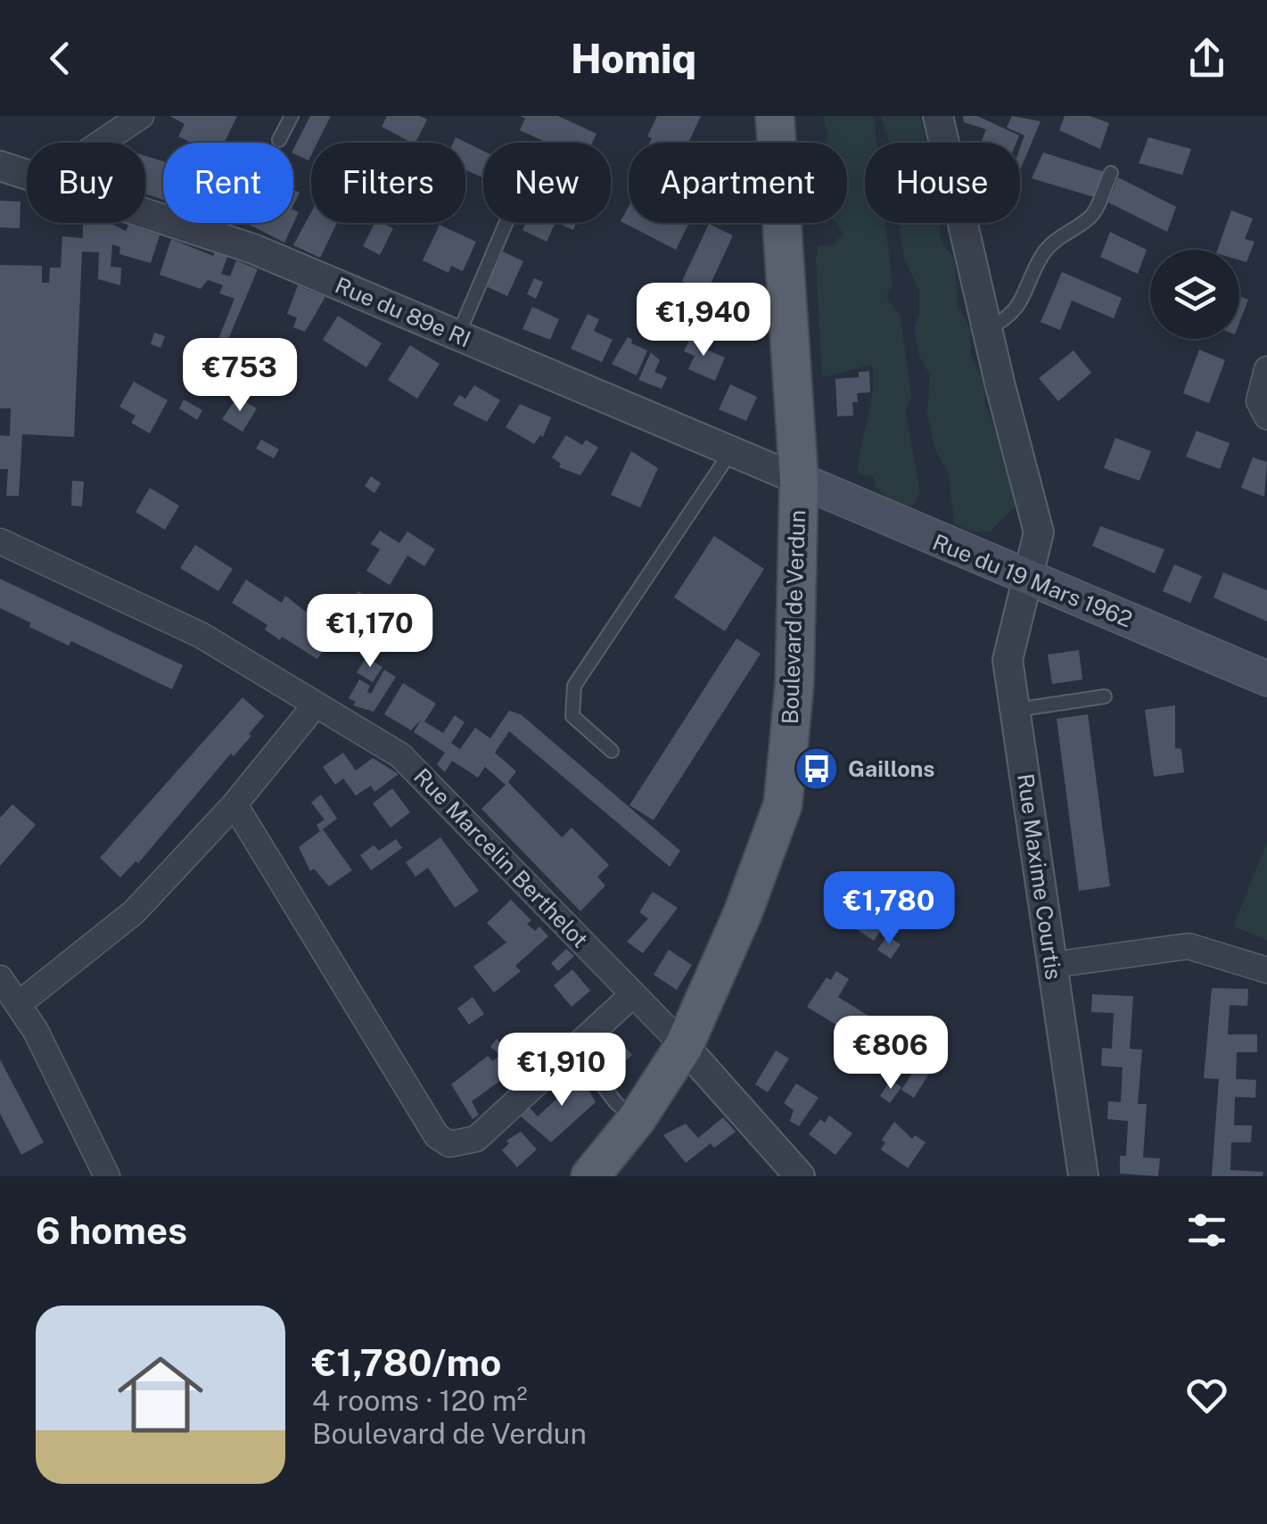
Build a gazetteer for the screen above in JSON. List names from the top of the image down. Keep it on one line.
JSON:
{"streets":{"main road":["Rue du 19 Mars 1962","Boulevard de Verdun"],"street":["Rue du 89e RI","Rue Marcelin Berthelot","Rue Maxime Courtis"]},"crossings":[["Rue du 89e RI","Rue du 19 Mars 1962"],["Rue du 89e RI","Boulevard de Verdun"],["Rue du 19 Mars 1962","Boulevard de Verdun"],["Rue du 19 Mars 1962","Rue Maxime Courtis"],["Boulevard de Verdun","Rue Marcelin Berthelot"]],"places":{"bus stop":["Gaillons"]},"page":{"header":"Homiq","chip":["Buy","Rent","Filters","New","Apartment","House"],"price":["€1,940","€753","€1,170","€1,780","€806","€1,910"],"heading":"6 homes","list":[{"name":"€1,780/mo","note":"4 rooms · 120 m² · Boulevard de Verdun"}]}}
